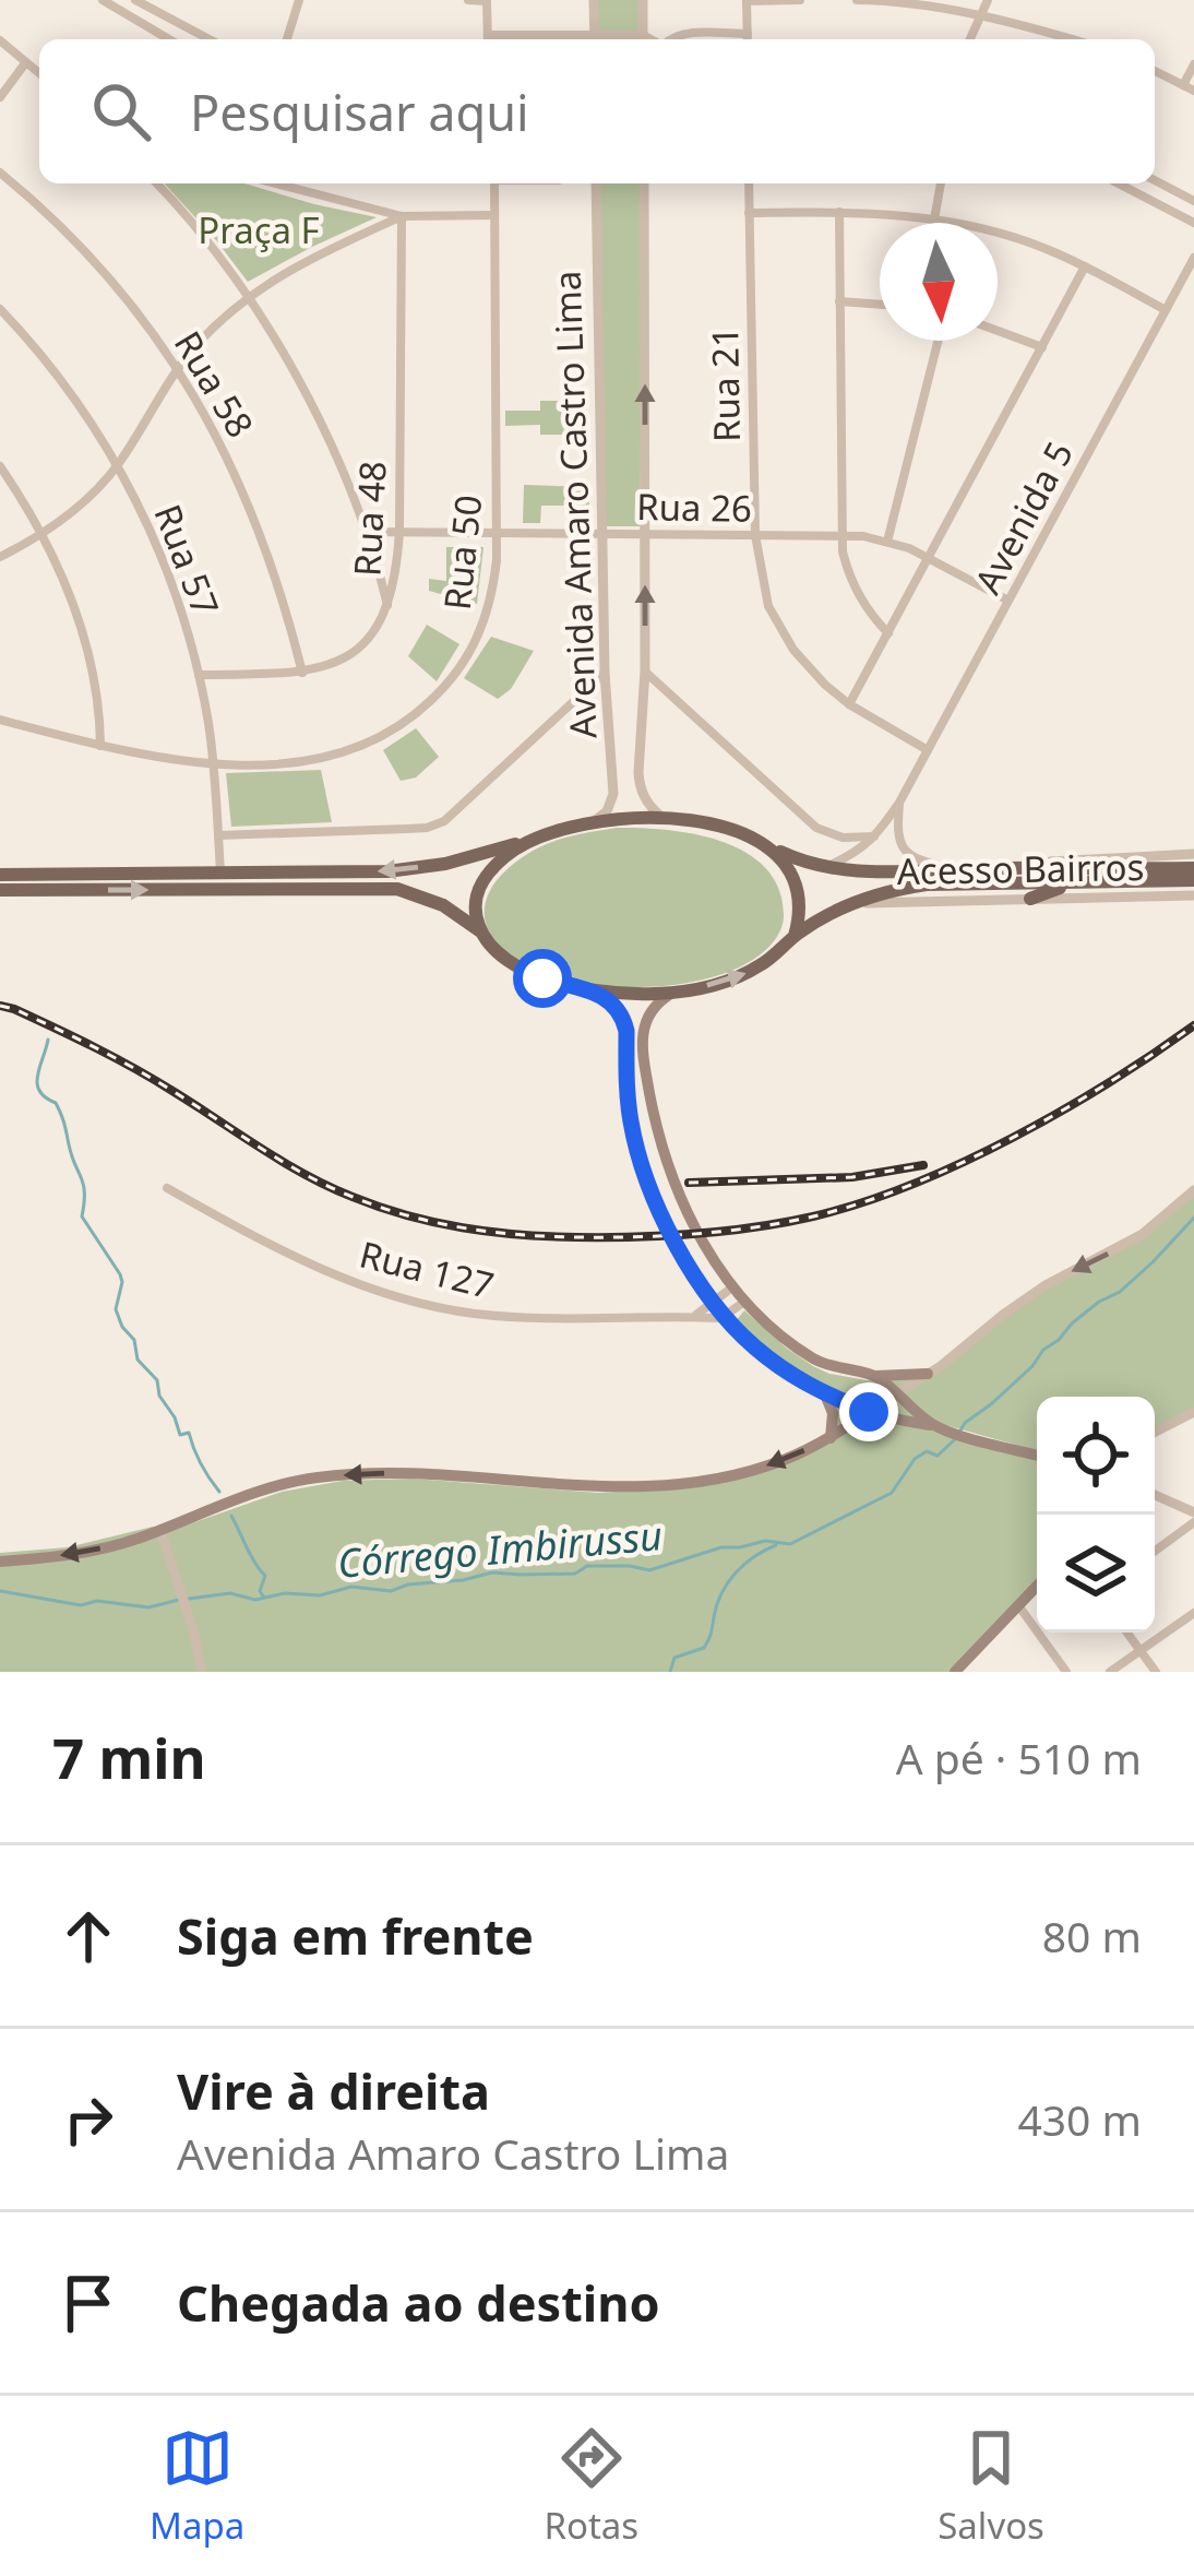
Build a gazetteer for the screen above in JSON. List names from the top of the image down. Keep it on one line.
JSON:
{"streets":{"street":["Rua 58","Rua 21","Avenida Amaro Castro Lima","Rua 26","Avenida 5","Rua 48","Rua 50","Rua 57","Acesso Bairros","Rua 127"]},"crossings":[["Rua 58","Rua 48"],["Rua 21","Rua 26"],["Rua 21","Avenida 5"],["Avenida Amaro Castro Lima","Rua 26"],["Rua 26","Avenida 5"],["Rua 26","Rua 48"],["Rua 26","Rua 50"],["Rua 48","Rua 57"],["Rua 50","Rua 57"]],"water":["Córrego Imbirussu"],"parks":["Praça F"],"north":"bottom","page":{"search":"Pesquisar aqui","heading":["7 min","A pé · 510 m"],"list":[["Siga em frente","80 m"],["Vire à direita","Avenida Amaro Castro Lima","430 m"],"Chegada ao destino"],"nav":["Mapa","Rotas","Salvos"]}}
